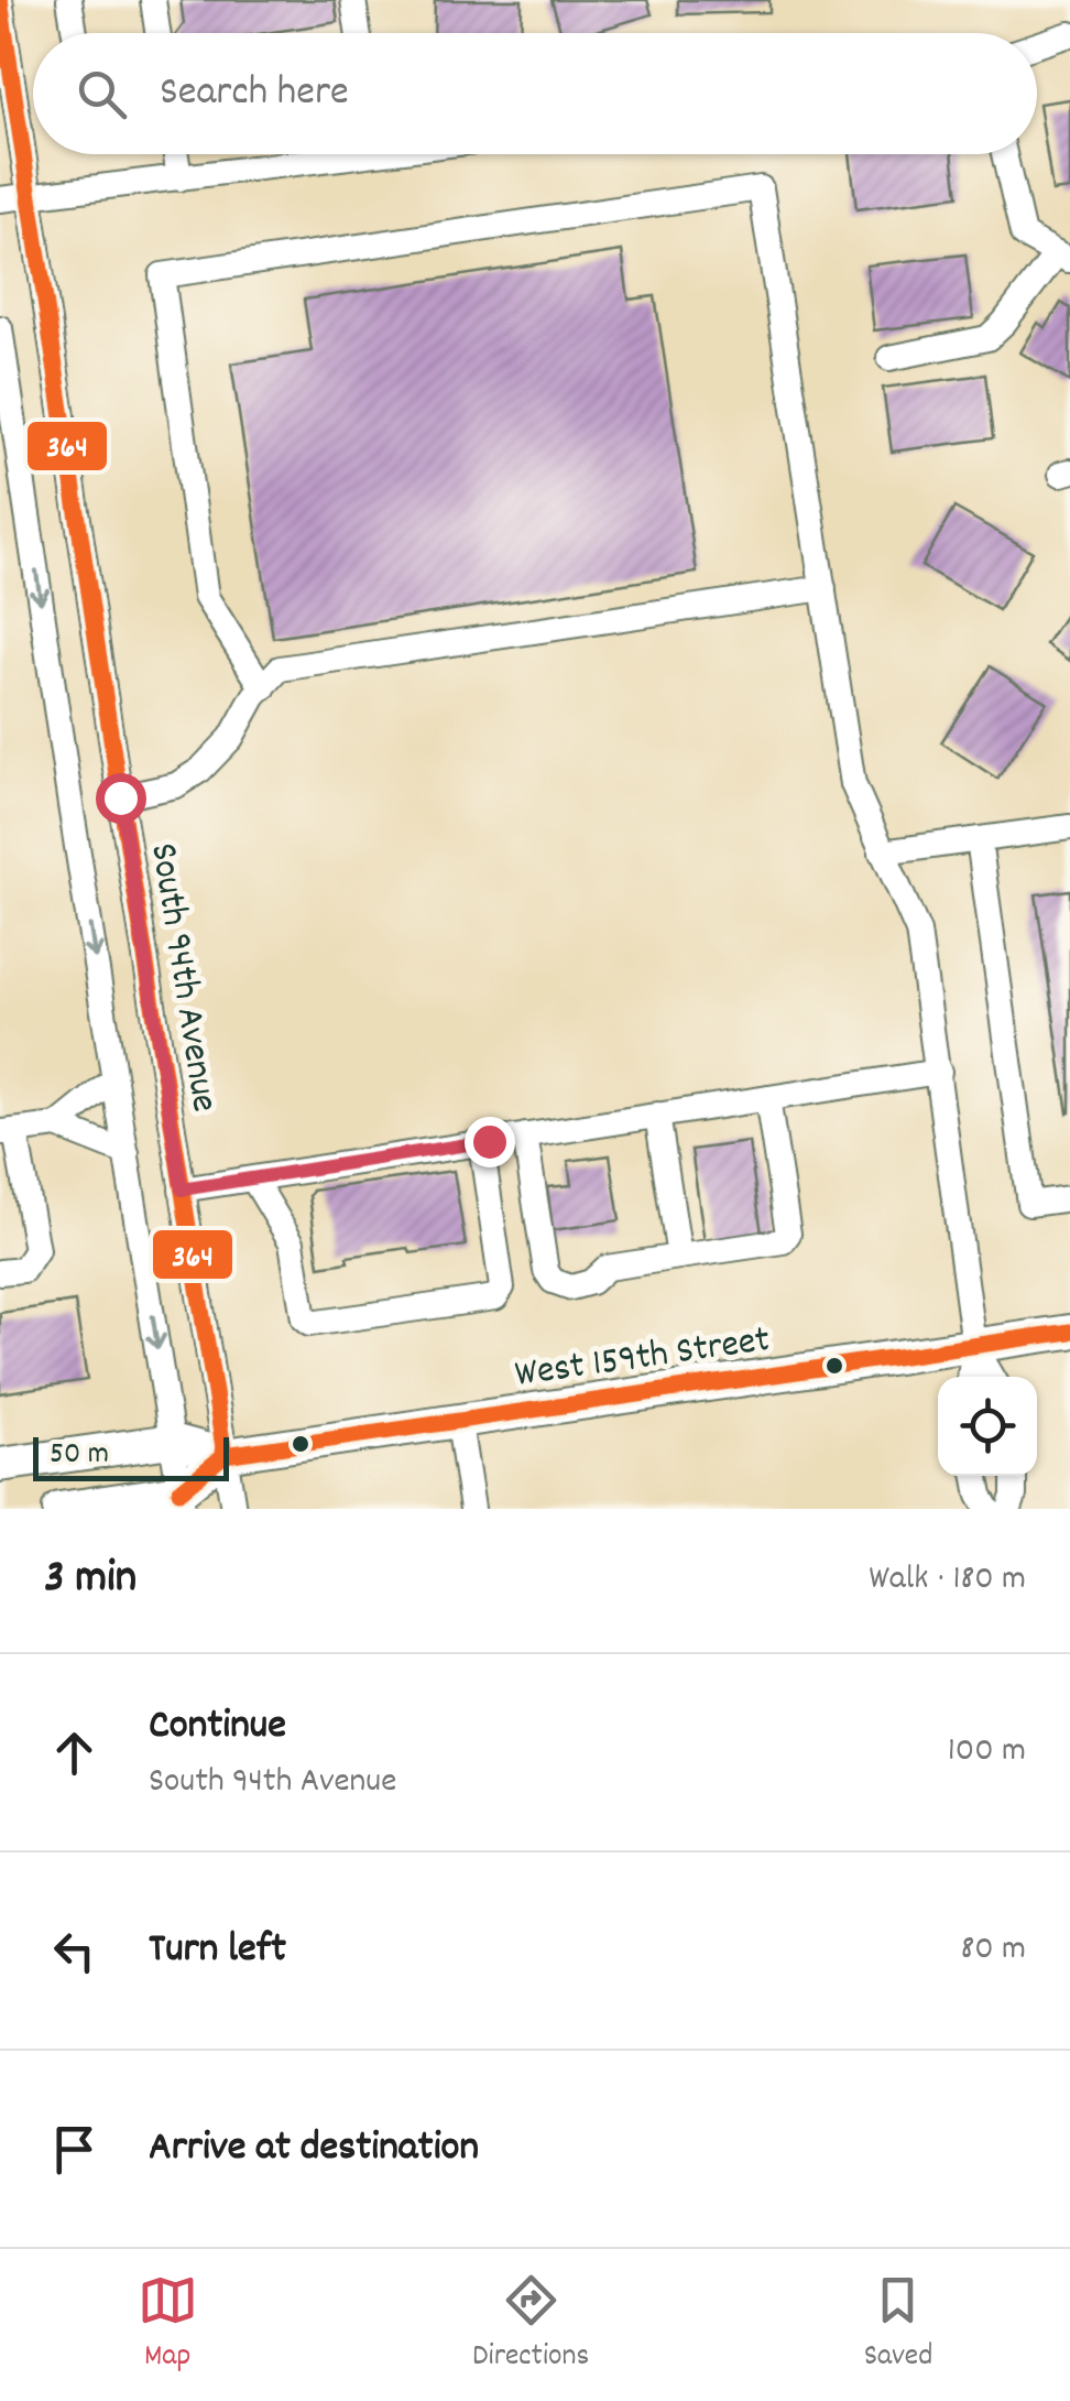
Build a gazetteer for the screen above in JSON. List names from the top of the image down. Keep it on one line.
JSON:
{"streets":{"main road":["West 159th Street"],"street":["South 94th Avenue"]},"crossings":[["South 94th Avenue","West 159th Street"]],"lines":["transit line 364"],"scale_bar":"50 m","page":{"search":"Search here","scale":"50 m","heading":["3 min","Walk · 180 m"],"list":[["Continue","South 94th Avenue","100 m"],["Turn left","80 m"],"Arrive at destination"],"nav":["Map","Directions","Saved"]}}
